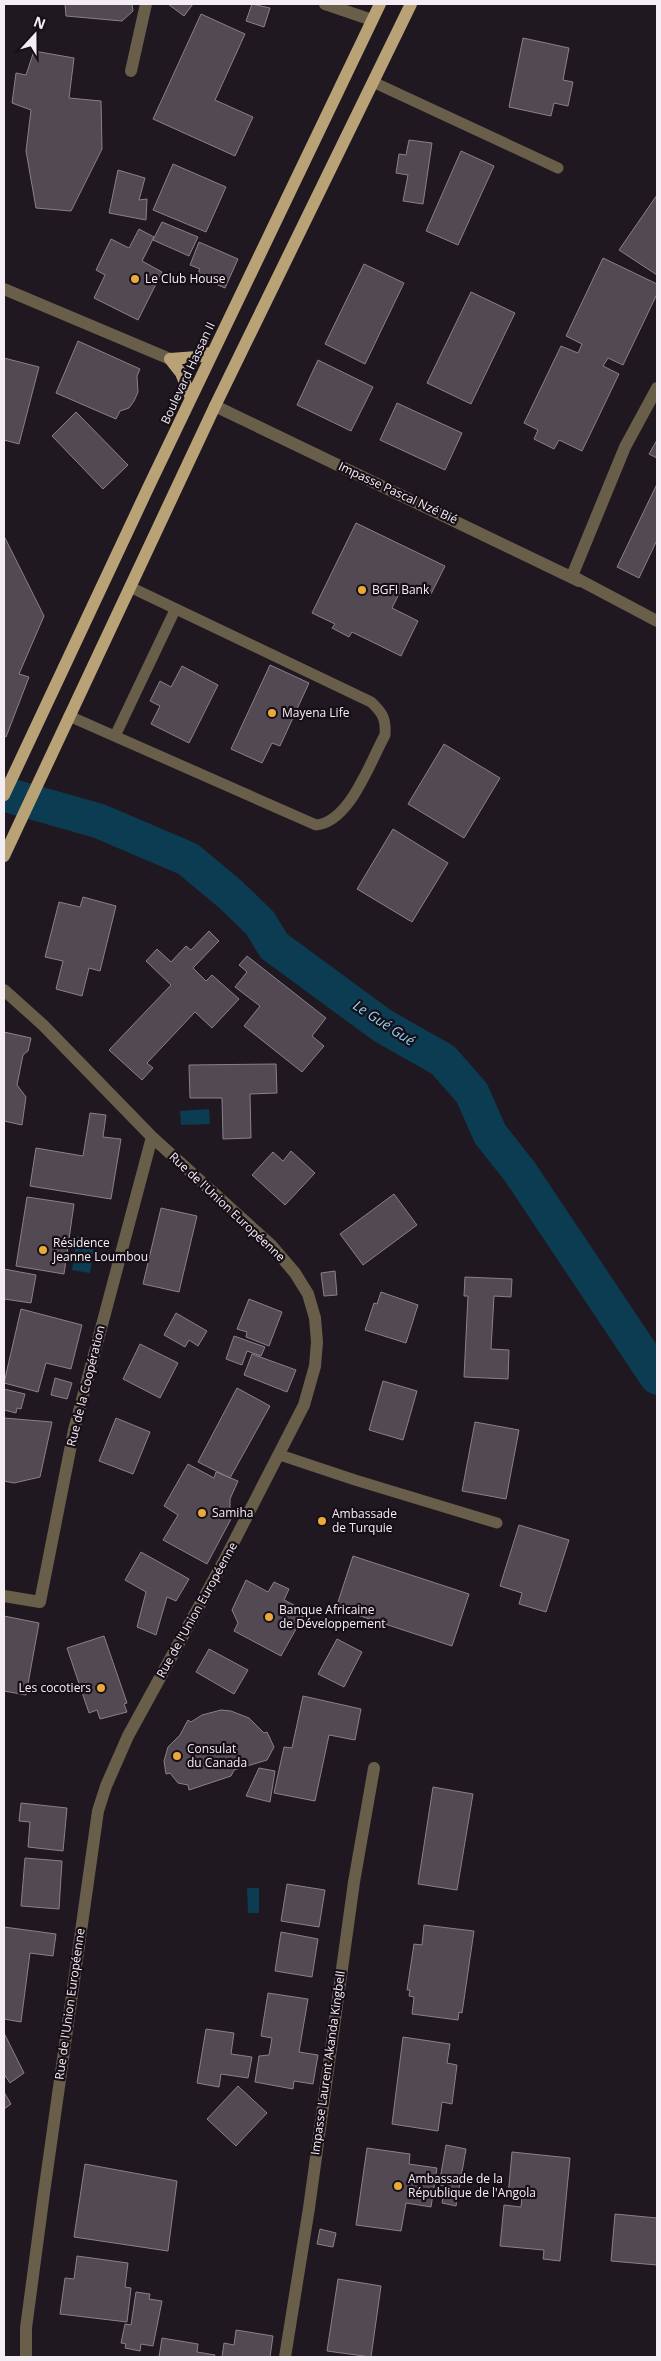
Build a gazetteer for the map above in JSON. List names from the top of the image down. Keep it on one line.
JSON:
{"streets":{"main road":["Boulevard Hassan II"],"street":["Impasse Pascal Nzé Bié","Rue de l'Union Européenne","Rue de la Coopération","Impasse Laurent Akanda Kingbell"]},"crossings":[["Rue de l'Union Européenne","Rue de la Coopération"]],"water":["Le Gué Gué"],"places":["Le Club House","BGFI Bank","Mayena Life","Résidence Jeanne Loumbou","Samiha","Ambassade de Turquie","Banque Africaine de Développement","Les cocotiers","Consulat du Canada","Ambassade de la République de l'Angola"],"north":"top"}
